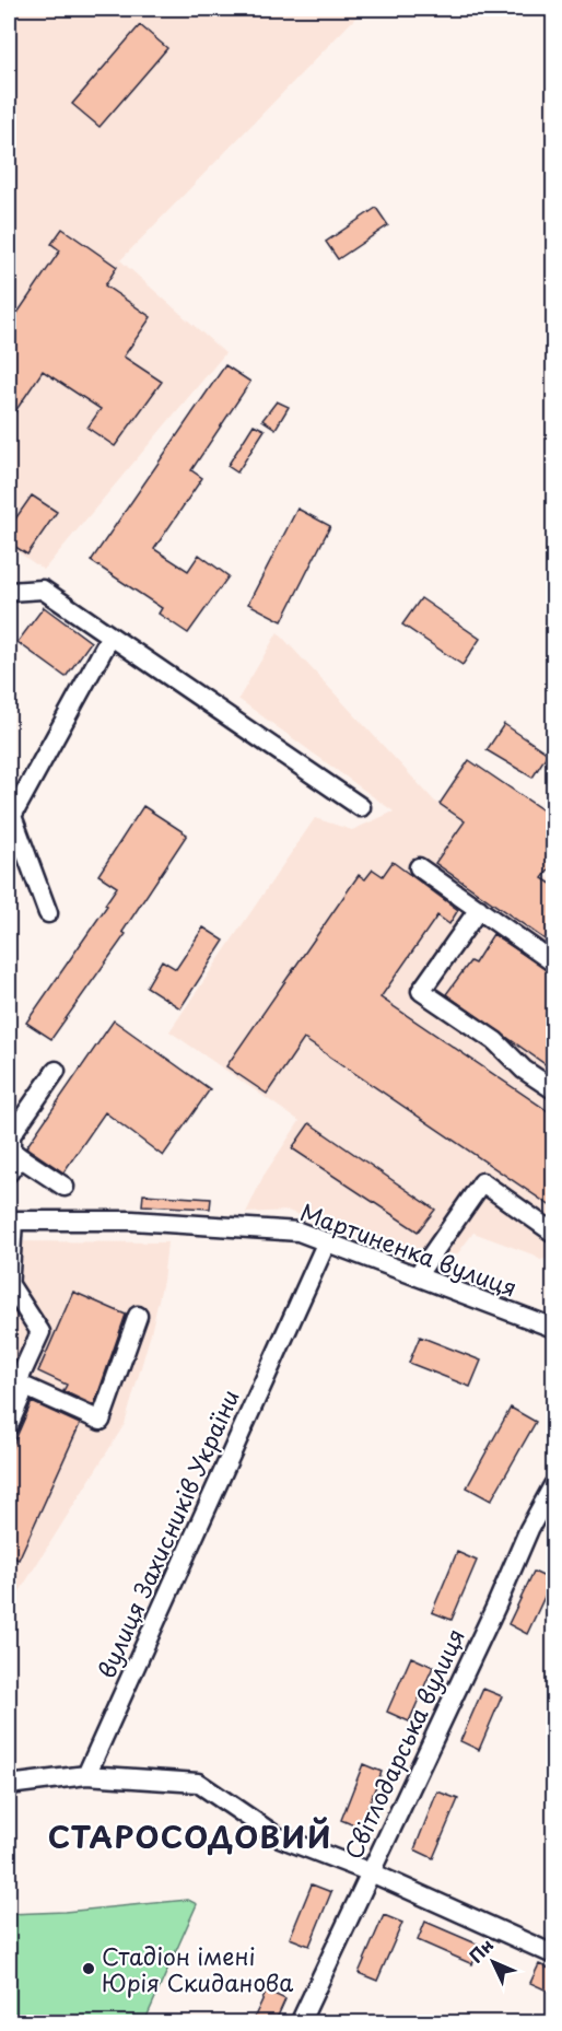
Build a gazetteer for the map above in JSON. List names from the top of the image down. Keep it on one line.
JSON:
{"streets":{"street":["Мартиненка вулиця","вулиця Захисників України","Світлодарська вулиця"]},"crossings":[["Мартиненка вулиця","вулиця Захисників України"]],"districts":["СТАРОСОДОВИЙ"],"places":["Стадiон імені Юрія Скиданова"],"north":"top left"}
